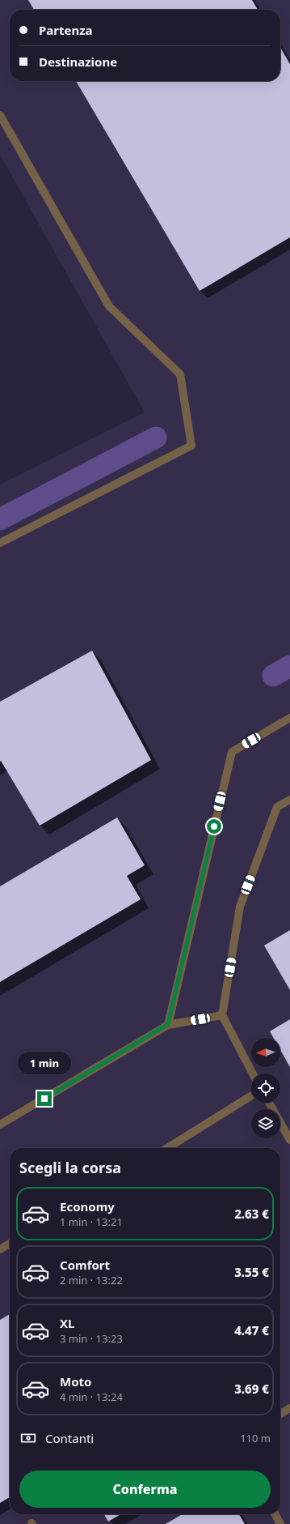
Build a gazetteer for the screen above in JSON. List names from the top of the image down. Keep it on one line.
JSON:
{"north":"left","page":{"banner":["Partenza","Destinazione"],"bubble":"1 min","heading":"Scegli la corsa","list":[{"name":"Economy","note":"1 min · 13:21","value":"2.63 €"},{"name":"Comfort","note":"2 min · 13:22","value":"3.55 €"},{"name":"XL","note":"3 min · 13:23","value":"4.47 €"},{"name":"Moto","note":"4 min · 13:24","value":"3.69 €"}],"pay":["Contanti","110 m"],"buttons":"Conferma"}}
